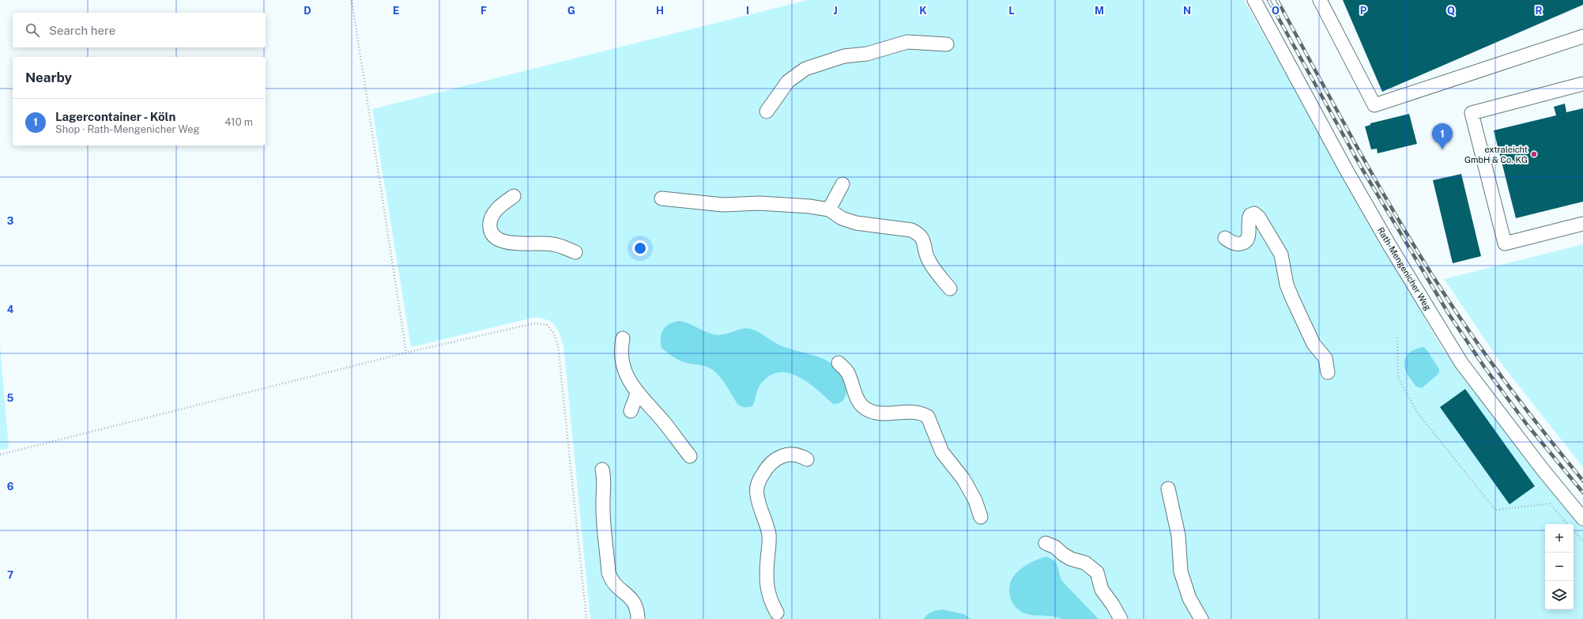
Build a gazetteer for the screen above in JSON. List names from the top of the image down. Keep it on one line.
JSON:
{"streets":{"street":["Rath-Mengenicher Weg"]},"places":["extraleicht GmbH & Co. KG"],"page":{"search":"Search here","heading":"Nearby","list":[{"mark":"1","name":"Lagercontainer - Köln","note":"Shop · Rath-Mengenicher Weg","value":"410 m"}],"pins":"1","map_buttons":["+","−"]},"grid":{"columns":["D","E","F","G","H","I","J","K","L","M","N","O","P","Q","R"],"rows":["3","4","5","6","7"]}}
